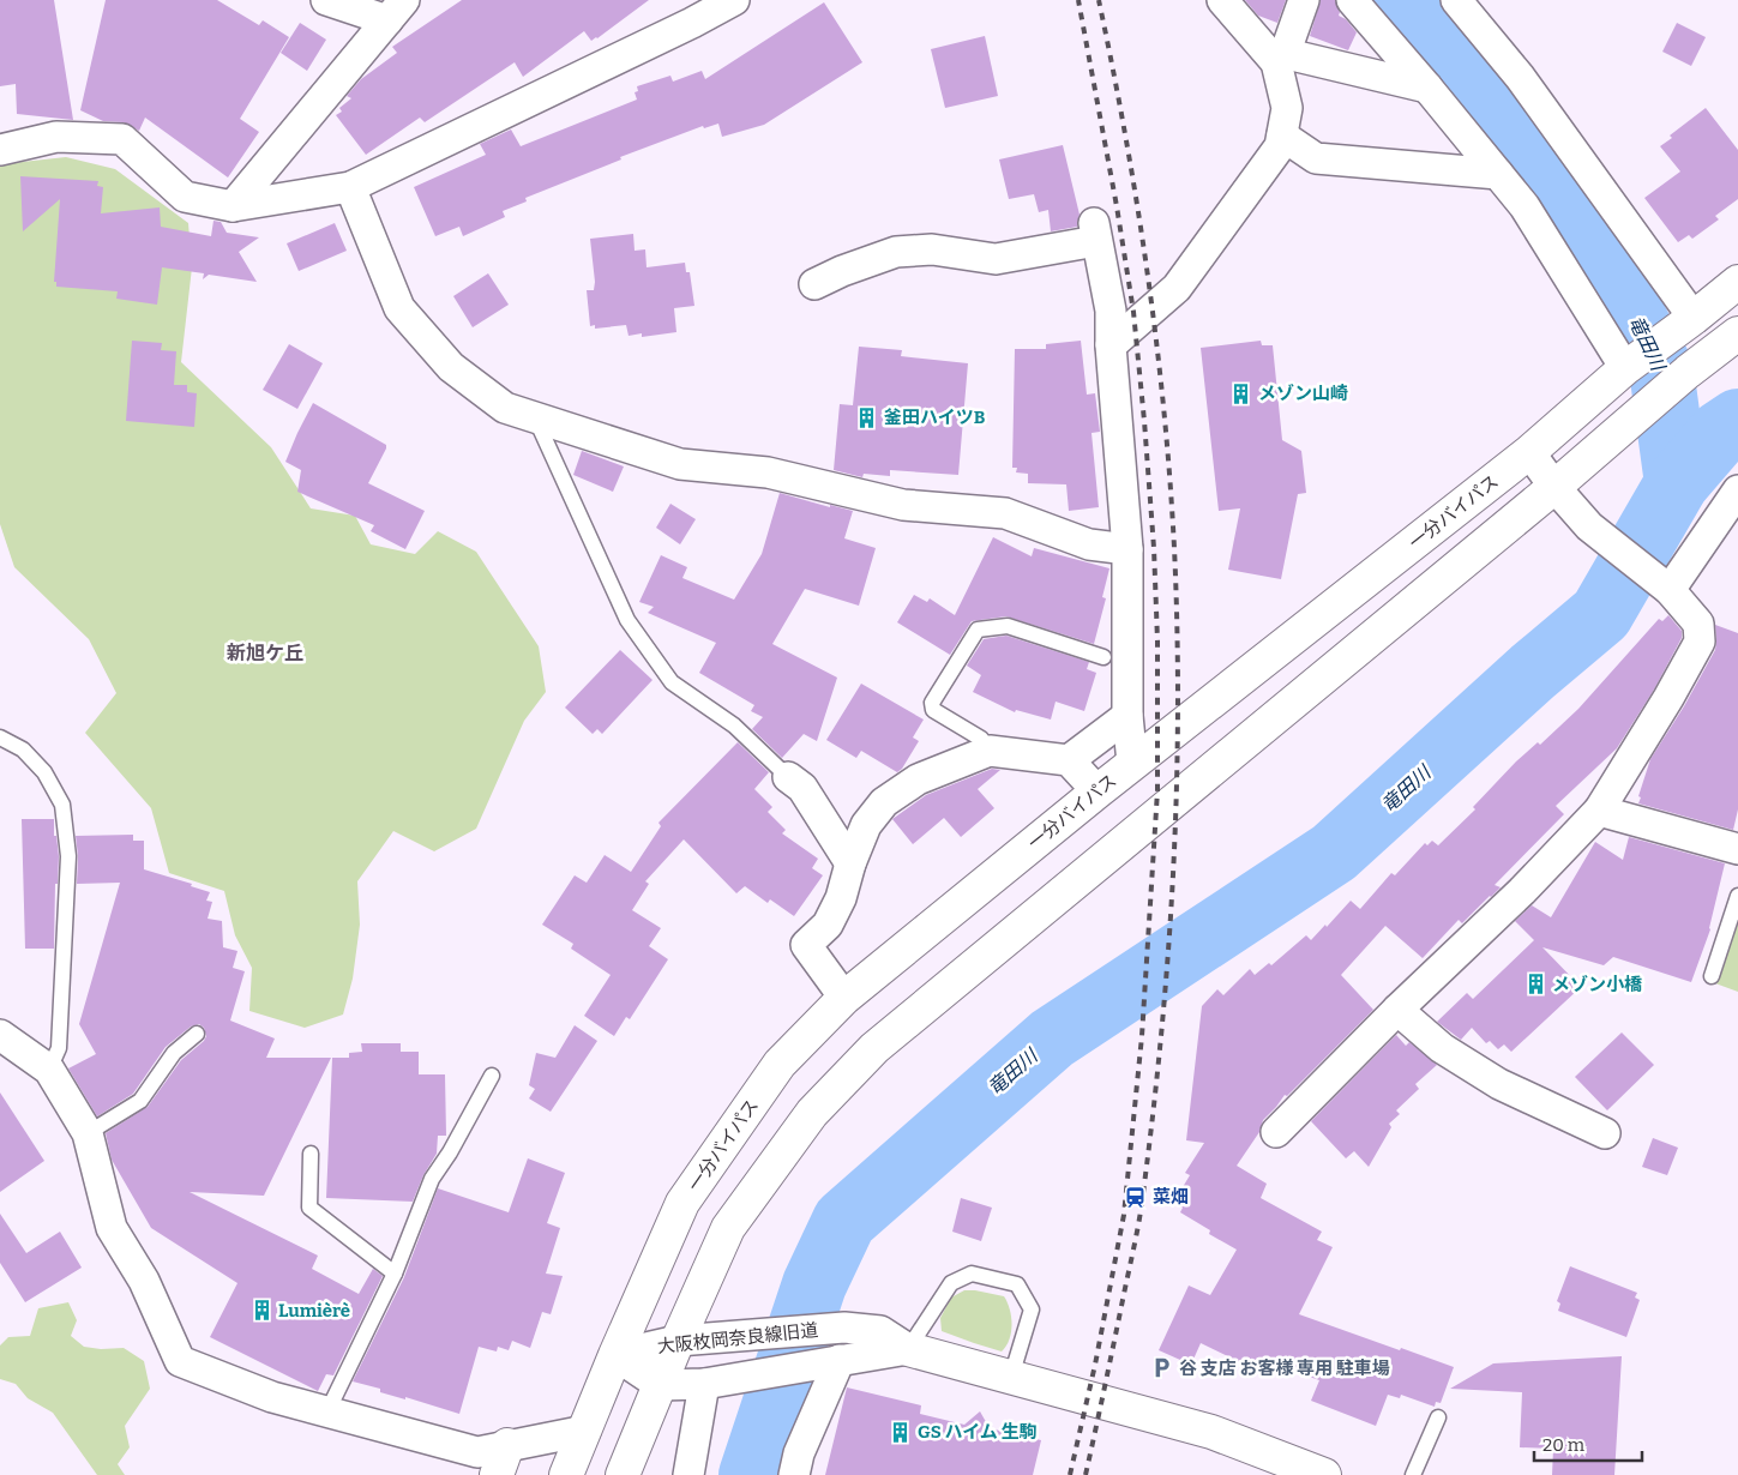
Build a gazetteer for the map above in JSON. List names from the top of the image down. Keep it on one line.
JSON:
{"streets":{"main road":["一分バイパス","大阪枚岡奈良線旧道"]},"crossings":[["一分バイパス","大阪枚岡奈良線旧道"]],"districts":["新旭ケ丘"],"water":["竜田川"],"places":{"building":["メゾン山崎","釜田ハイツB","メゾン小橋","Lumièrè","GS ハイム 生駒"],"station":["菜畑"],"parking":["谷 支店 お客様 専用 駐車場"]},"scale_bar":"20 m"}
